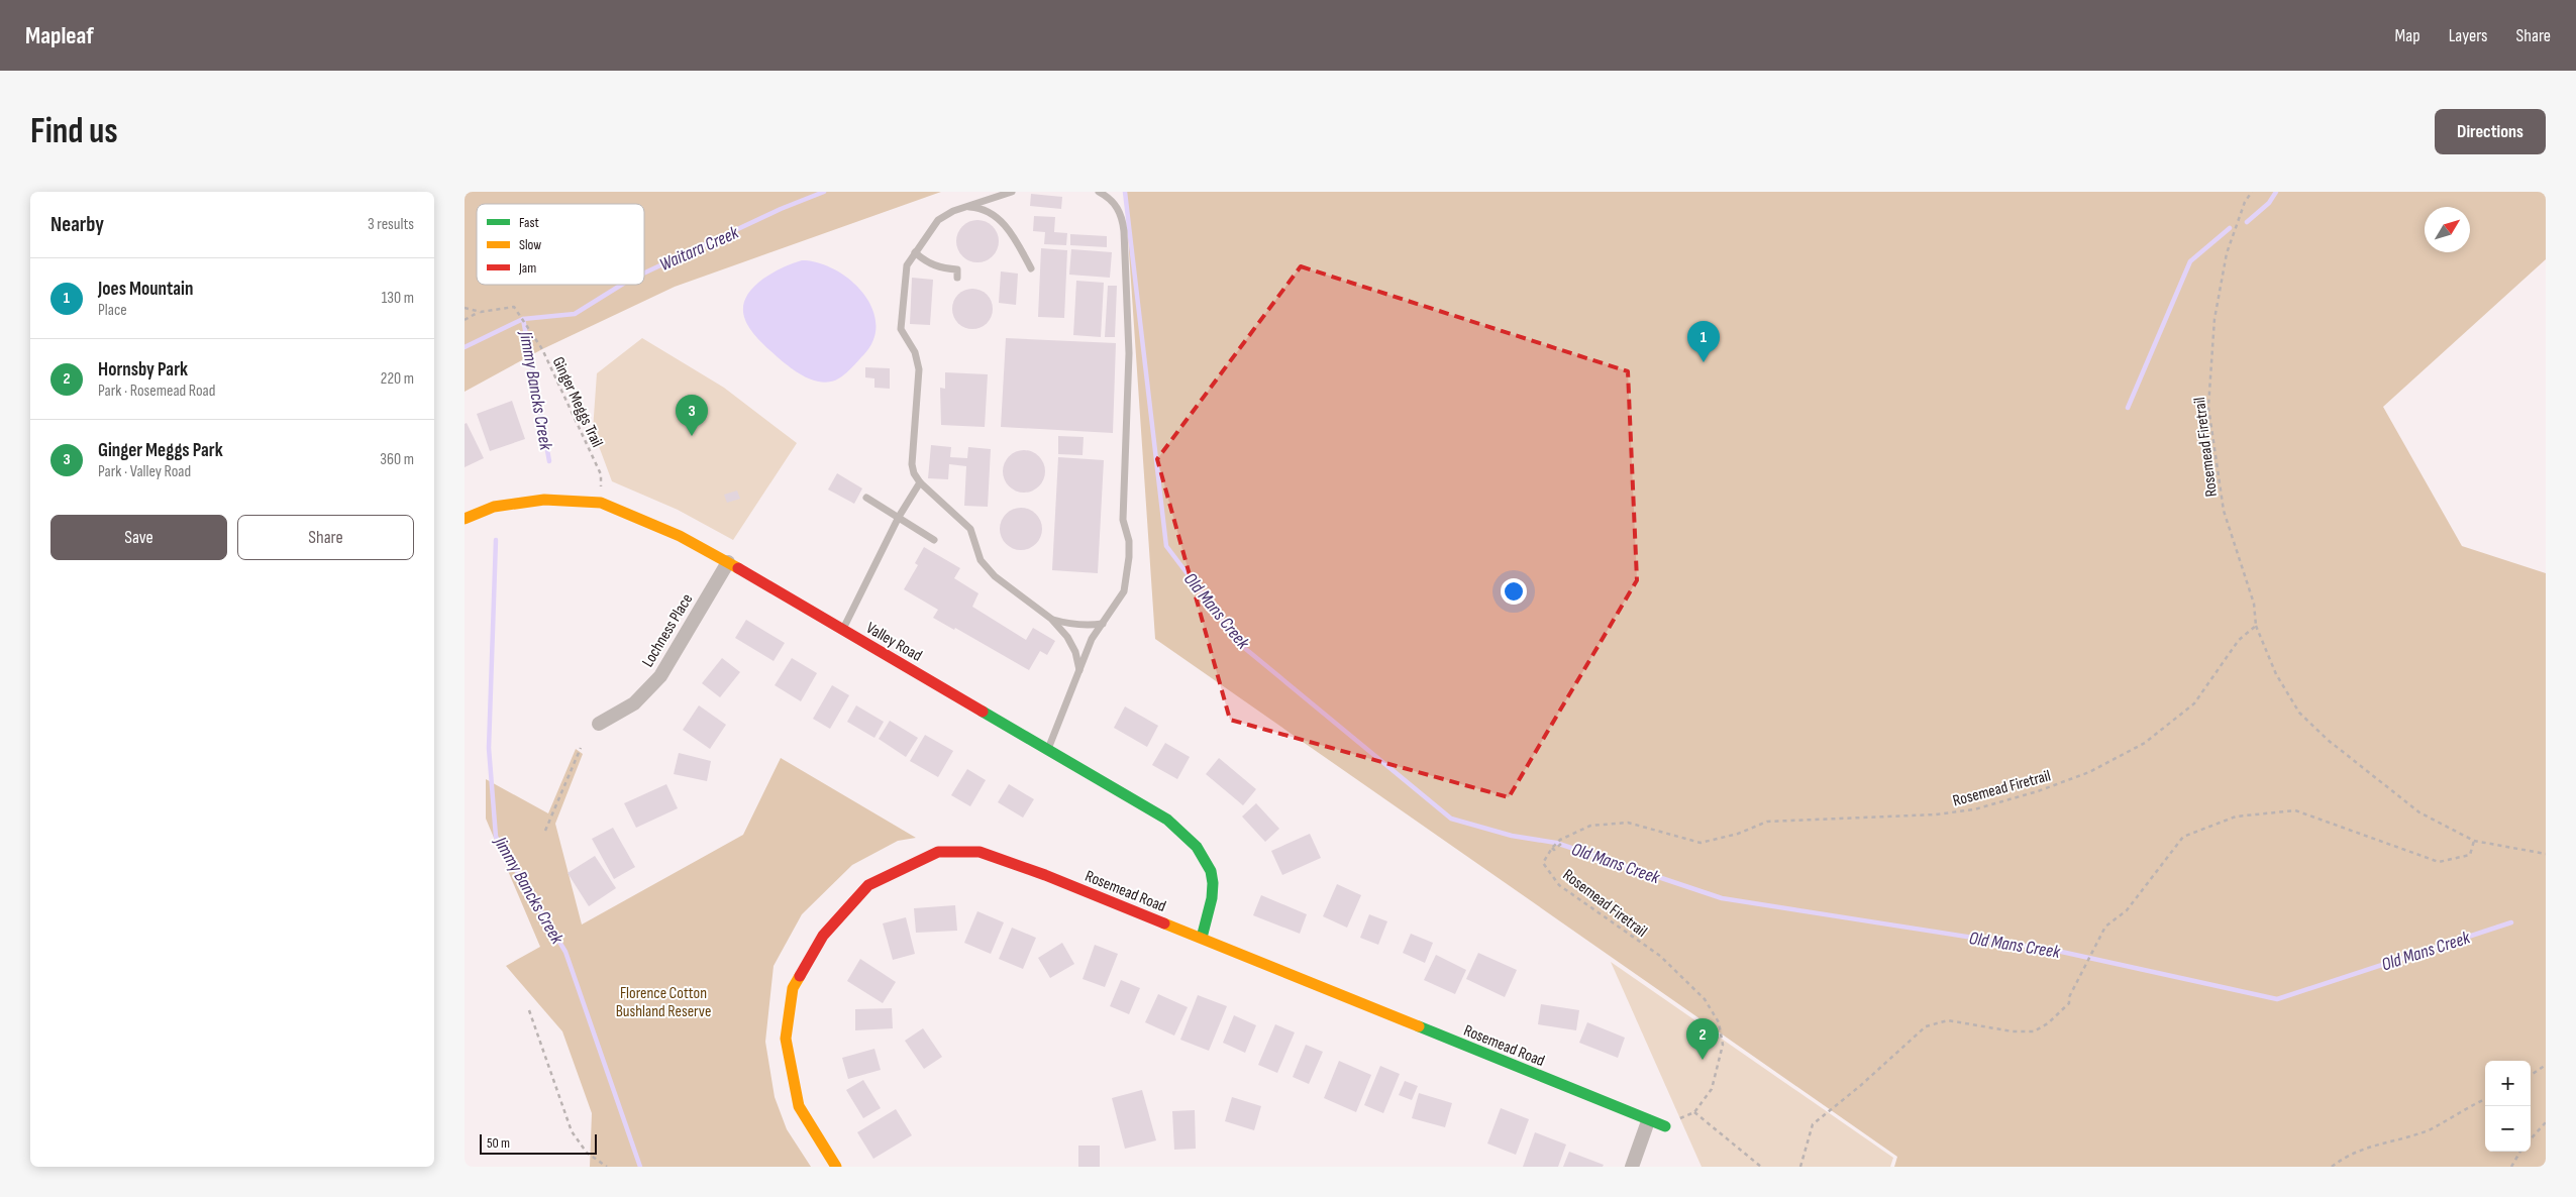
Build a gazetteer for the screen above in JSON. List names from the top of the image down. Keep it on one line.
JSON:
{"streets":{"street":["Lochness Place","Valley Road","Rosemead Road"],"path":["Ginger Meggs Trail","Rosemead Firetrail"]},"crossings":[["Ginger Meggs Trail","Valley Road"],["Lochness Place","Valley Road"],["Valley Road","Rosemead Road"]],"water":["Waitara Creek","Jimmy Bancks Creek","Old Mans Creek"],"parks":["Florence Cotton Bushland Reserve"],"legend":["Fast","Slow","Jam"],"scale_bar":"50 m","north":"top right","page":{"header":"Mapleaf","nav":["Map","Layers","Share"],"buttons":["Directions",["Save","Share"]],"title":"Find us","heading":["Nearby","3 results"],"list":[{"mark":"1","name":"Joes Mountain","note":"Place","value":"130 m"},{"mark":"2","name":"Hornsby Park","note":"Park · Rosemead Road","value":"220 m"},{"mark":"3","name":"Ginger Meggs Park","note":"Park · Valley Road","value":"360 m"}],"pins":["1","3","2"],"map_buttons":["+","−"],"scale":"50 m"}}
